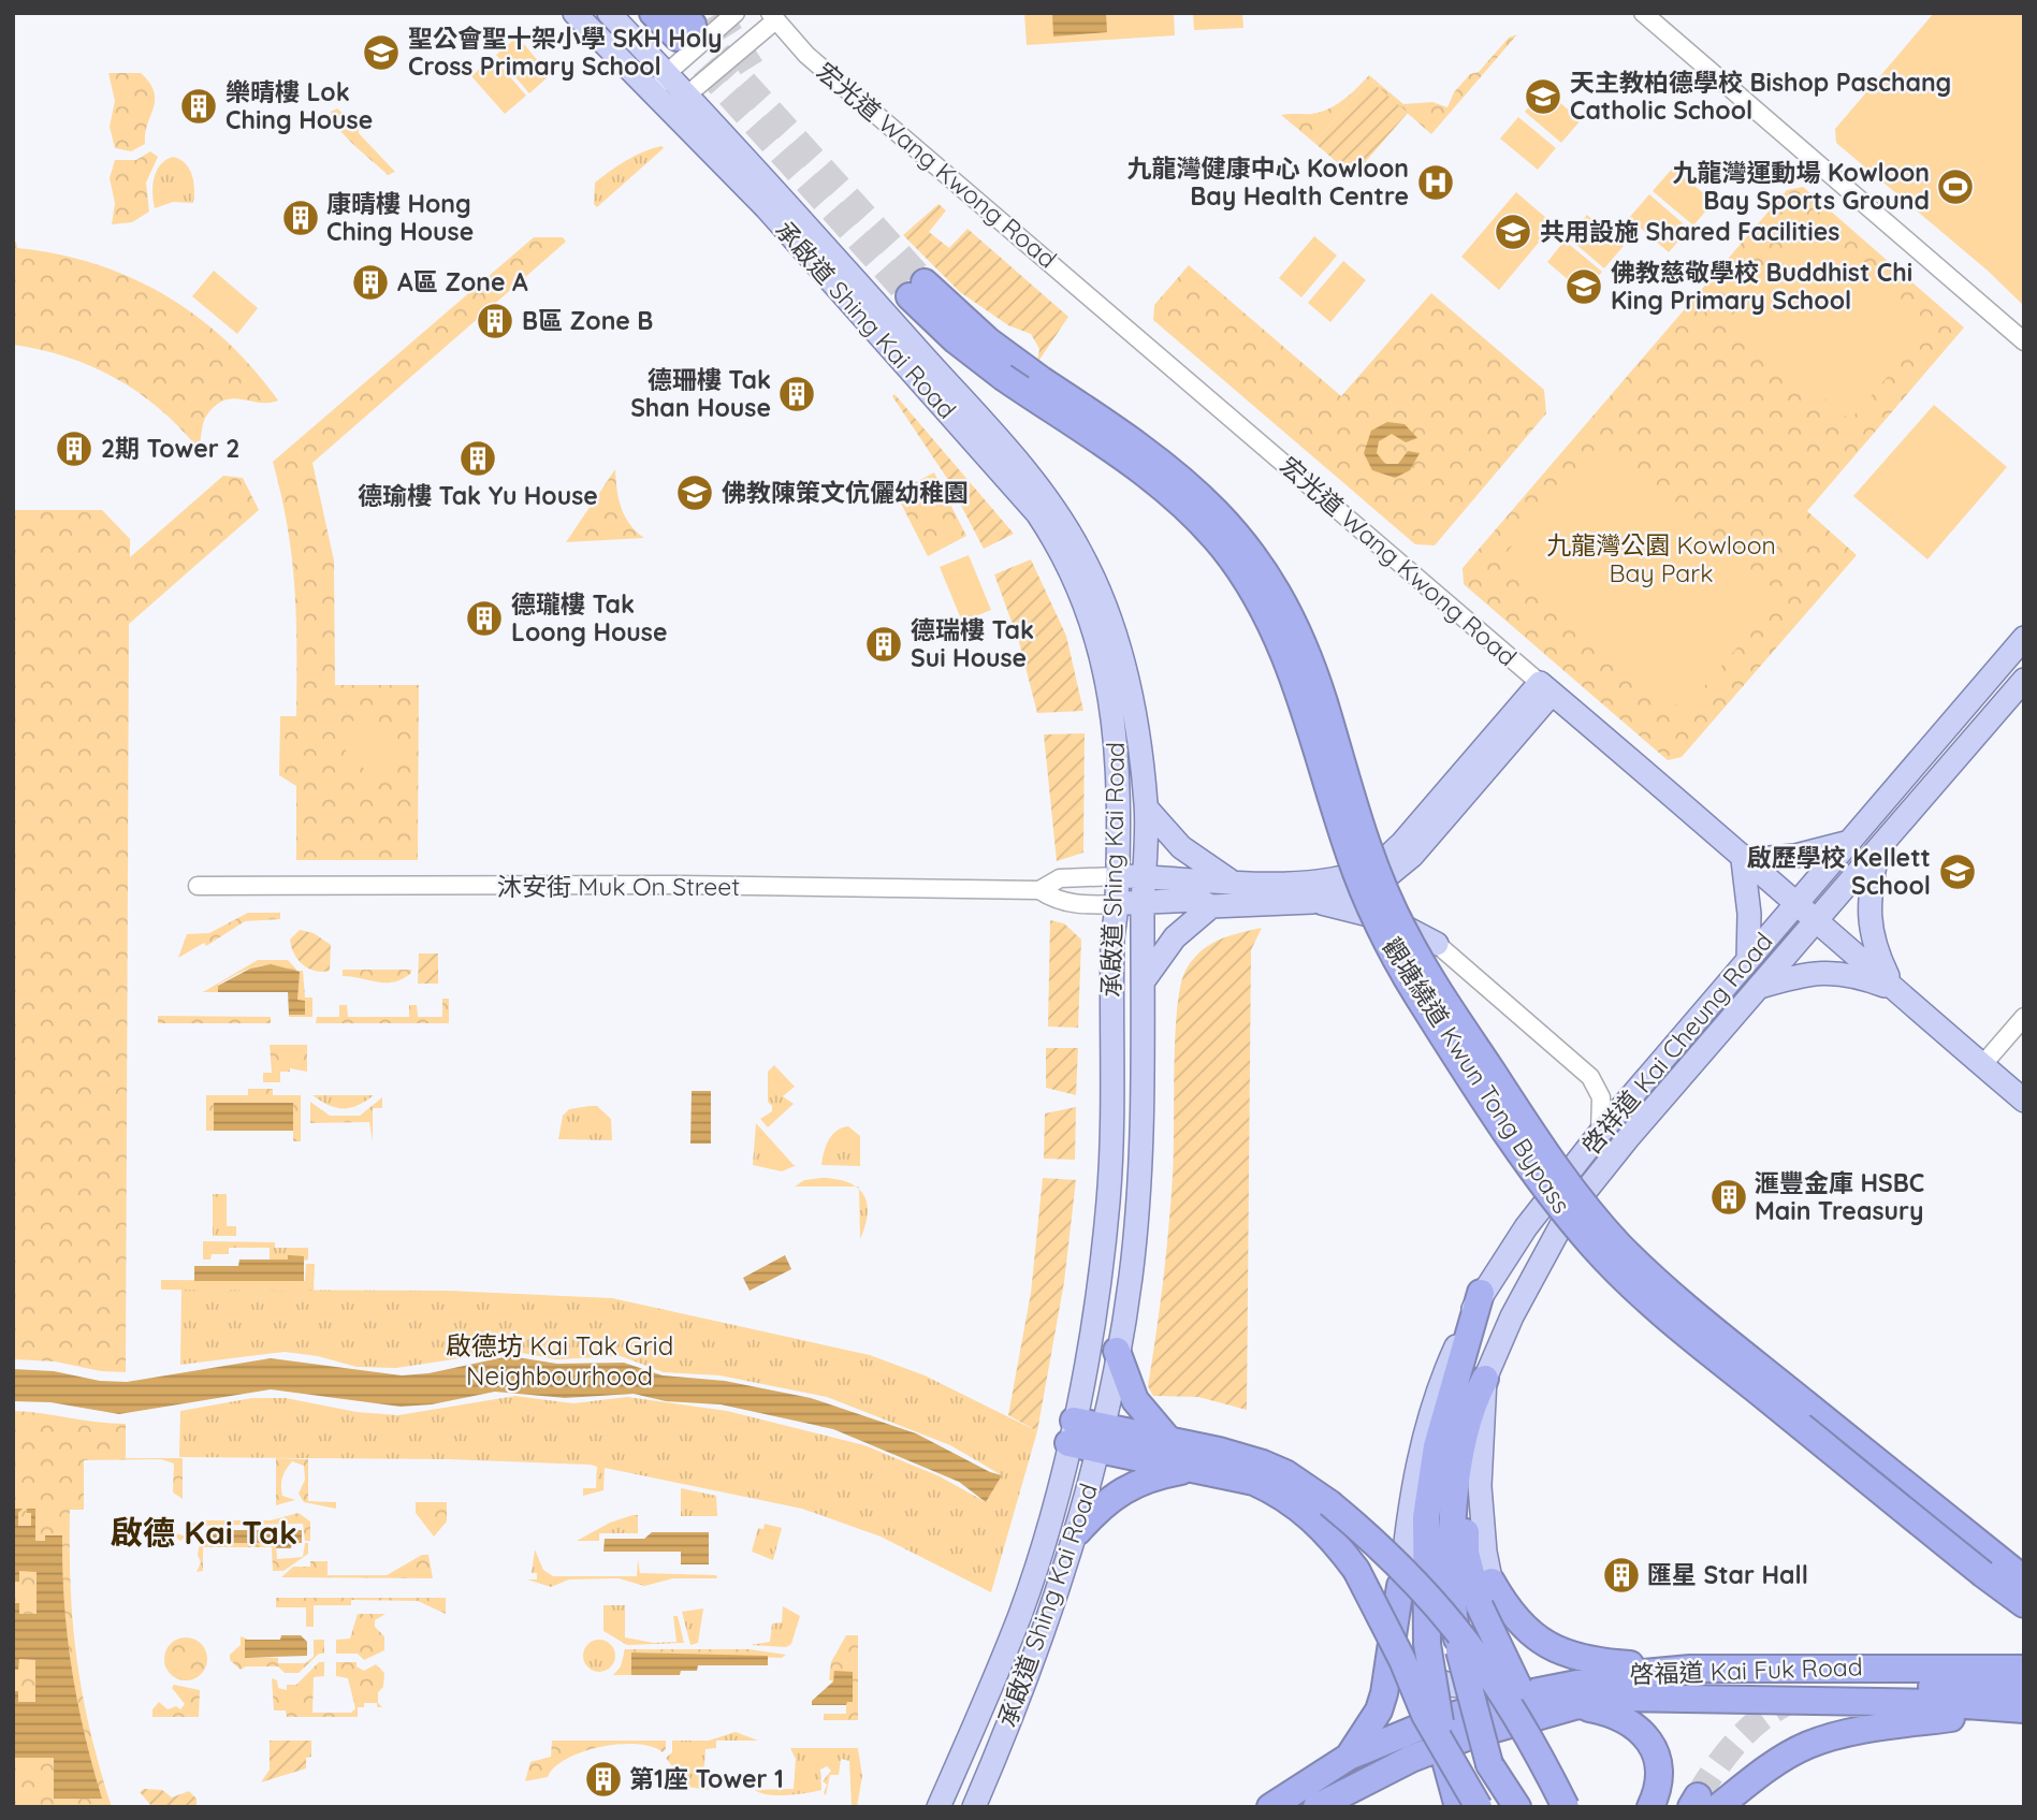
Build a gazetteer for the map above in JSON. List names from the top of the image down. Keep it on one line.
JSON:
{"streets":{"highway":["觀塘繞道 Kwun Tong Bypass","啓福道 Kai Fuk Road"],"main road":["宏光道 Wang Kwong Road","承啟道 Shing Kai Road","啓祥道 Kai Cheung Road"],"street":["沐安街 Muk On Street"]},"crossings":[["宏光道 Wang Kwong Road","啓祥道 Kai Cheung Road"],["承啟道 Shing Kai Road","沐安街 Muk On Street"]],"districts":["啟德坊 Kai Tak Grid Neighbourhood","啟德 Kai Tak"],"parks":["九龍灣公園 Kowloon Bay Park"],"places":{"school or university":["聖公會聖十架小學 SKH Holy Cross Primary School","天主教柏德學校 Bishop Paschang Catholic School","共用設施 Shared Facilities","佛教慈敬學校 Buddhist Chi King Primary School","佛教陳策文伉儷幼稚園","啟歷學校 Kellett School"],"building":["樂晴樓 Lok Ching House","康晴樓 Hong Ching House","A區 Zone A","B區 Zone B","德珊樓 Tak Shan House","2期 Tower 2","德瑜樓 Tak Yu House","德瓏樓 Tak Loong House","德瑞樓 Tak Sui House","滙豐金庫 HSBC Main Treasury","匯星 Star Hall","第1座 Tower 1"],"hospital":["九龍灣健康中心 Kowloon Bay Health Centre"],"sports":["九龍灣運動場 Kowloon Bay Sports Ground"]}}
